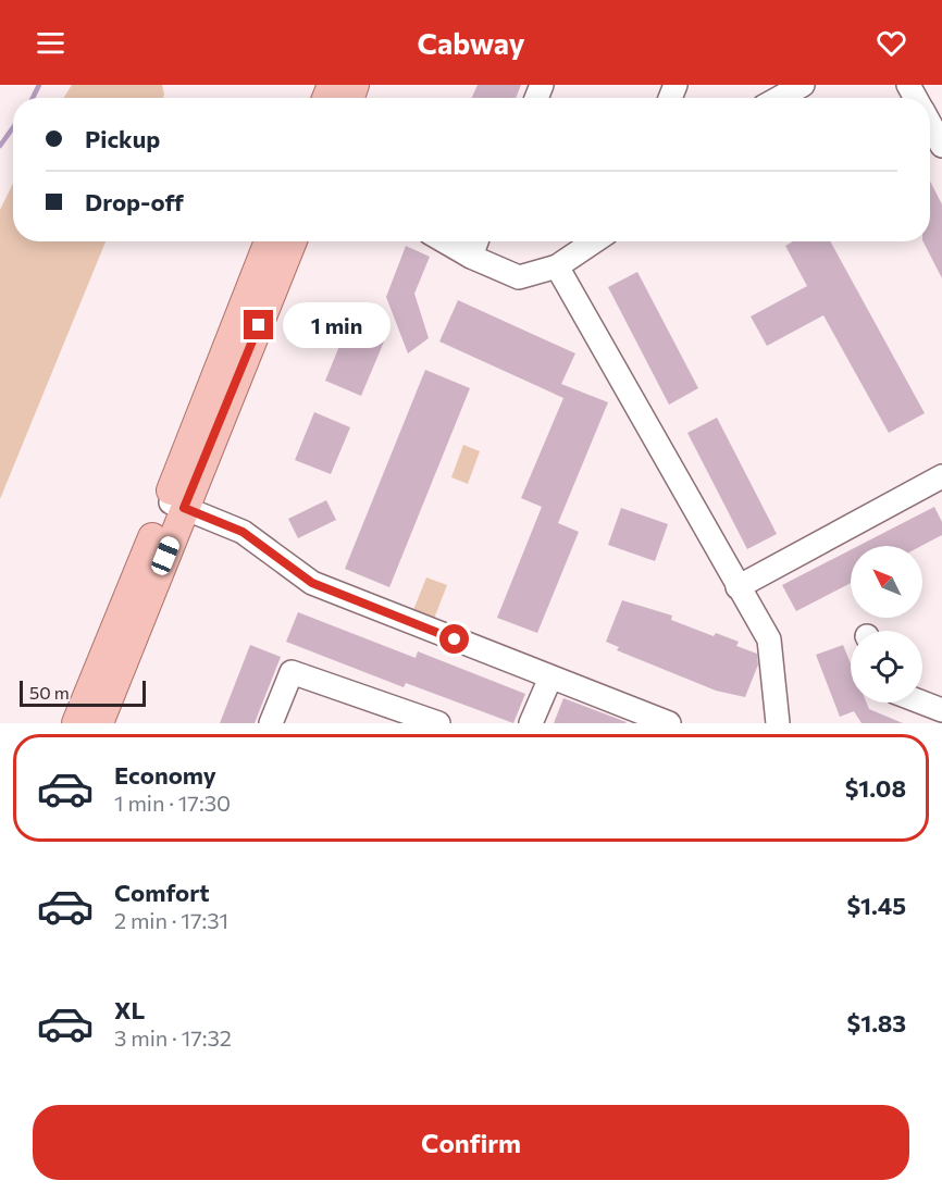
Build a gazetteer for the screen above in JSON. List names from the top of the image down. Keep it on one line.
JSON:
{"scale_bar":"50 m","north":"top left","page":{"header":"Cabway","banner":["Pickup","Drop-off"],"bubble":"1 min","scale":"50 m","list":[{"name":"Economy","note":"1 min · 17:30","value":"$1.08"},{"name":"Comfort","note":"2 min · 17:31","value":"$1.45"},{"name":"XL","note":"3 min · 17:32","value":"$1.83"}],"buttons":"Confirm"}}
